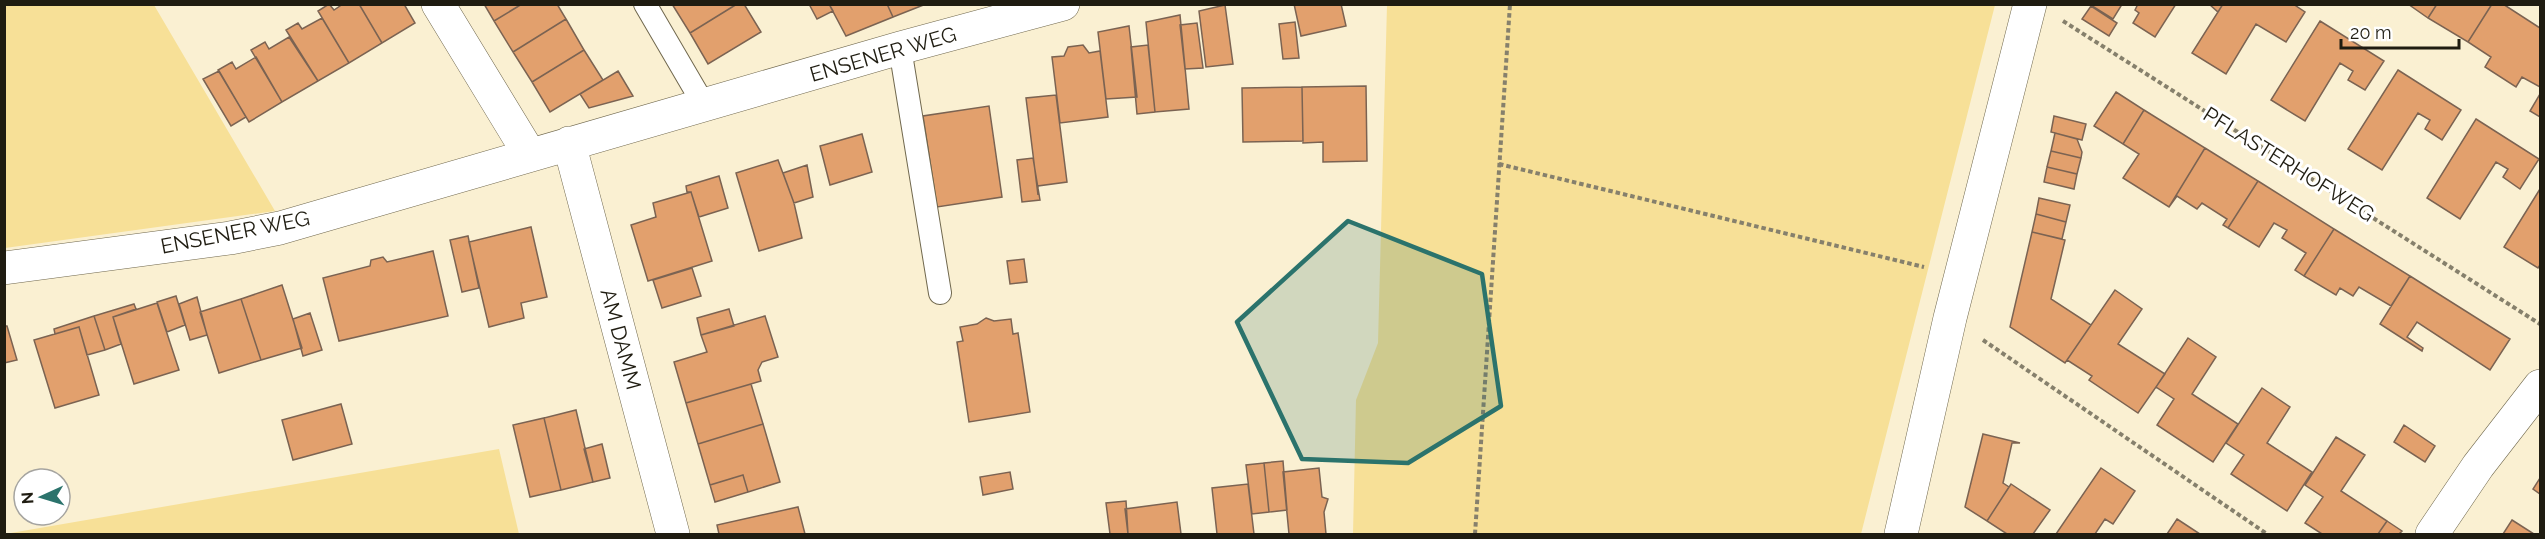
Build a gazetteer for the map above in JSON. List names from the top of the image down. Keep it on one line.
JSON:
{"streets":{"street":["ENSENER WEG","AM DAMM"],"path":["PFLASTERHOFWEG"]},"crossings":[["ENSENER WEG","AM DAMM"]],"scale_bar":"20 m","north":"left"}
